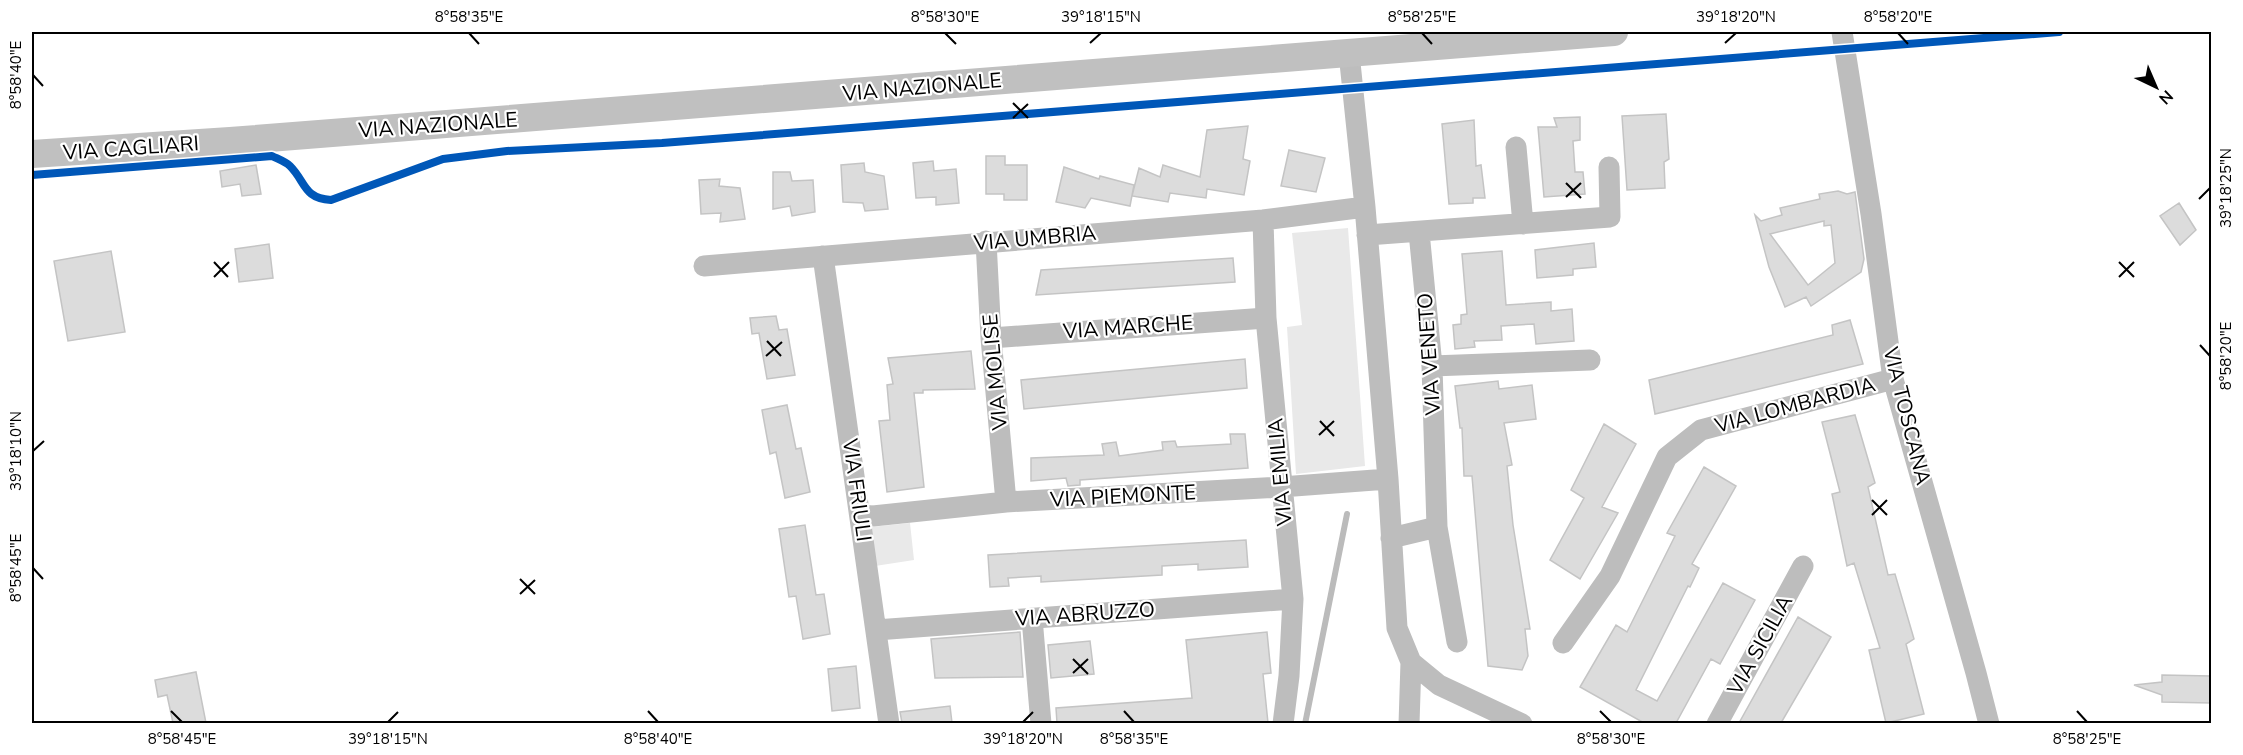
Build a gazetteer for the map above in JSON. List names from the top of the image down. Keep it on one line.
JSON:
{"streets":{"main road":["VIA NAZIONALE","VIA CAGLIARI"],"street":["VIA UMBRIA","VIA MARCHE","VIA VENETO","VIA MOLISE","VIA LOMBARDIA","VIA TOSCANA","VIA EMILIA","VIA FRIULI","VIA PIEMONTE","VIA ABRUZZO","VIA SICILIA"]},"crossings":[["VIA NAZIONALE","VIA CAGLIARI"],["VIA UMBRIA","VIA MOLISE"],["VIA UMBRIA","VIA EMILIA"],["VIA UMBRIA","VIA FRIULI"],["VIA MARCHE","VIA MOLISE"],["VIA MARCHE","VIA EMILIA"],["VIA MOLISE","VIA PIEMONTE"],["VIA LOMBARDIA","VIA TOSCANA"],["VIA EMILIA","VIA PIEMONTE"],["VIA EMILIA","VIA ABRUZZO"],["VIA FRIULI","VIA PIEMONTE"],["VIA FRIULI","VIA ABRUZZO"]],"north":"bottom right","coordinates":["8°58'35\"E","8°58'30\"E","39°18'15\"N","8°58'25\"E","39°18'20\"N","8°58'20\"E","8°58'40\"E","39°18'25\"N","39°18'10\"N","8°58'45\"E"]}
